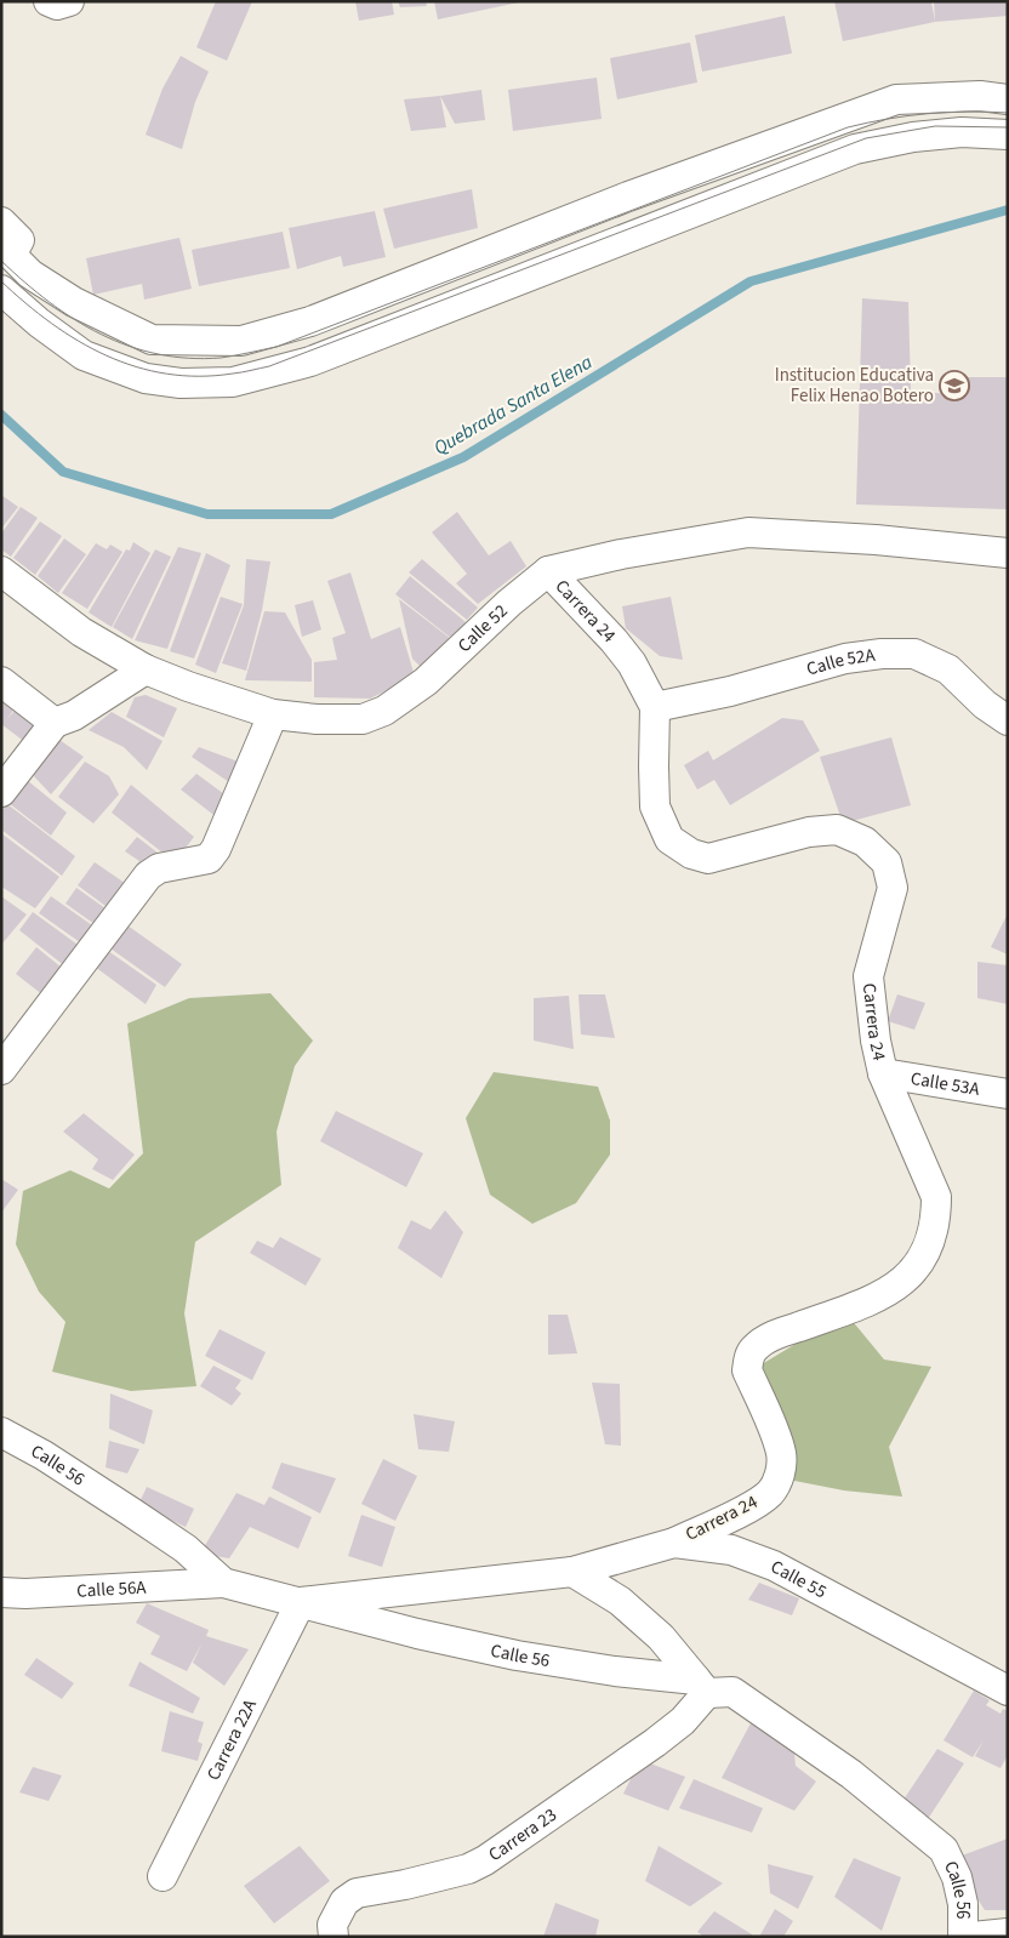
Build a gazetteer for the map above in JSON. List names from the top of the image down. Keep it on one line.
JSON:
{"streets":{"street":["Carrera 24","Calle 52","Calle 52A","Calle 53A","Calle 56","Calle 55","Calle 56A","Carrera 22A","Carrera 23"]},"crossings":[["Carrera 24","Calle 52"],["Carrera 24","Calle 52A"],["Carrera 24","Calle 53A"],["Carrera 24","Calle 55"],["Calle 56","Calle 55"],["Calle 56","Calle 56A"],["Calle 56","Carrera 22A"],["Calle 56","Carrera 23"],["Calle 55","Carrera 22A"]],"water":["Quebrada Santa Elena"],"places":{"school or university":["Institucion Educativa Felix Henao Botero"]}}
